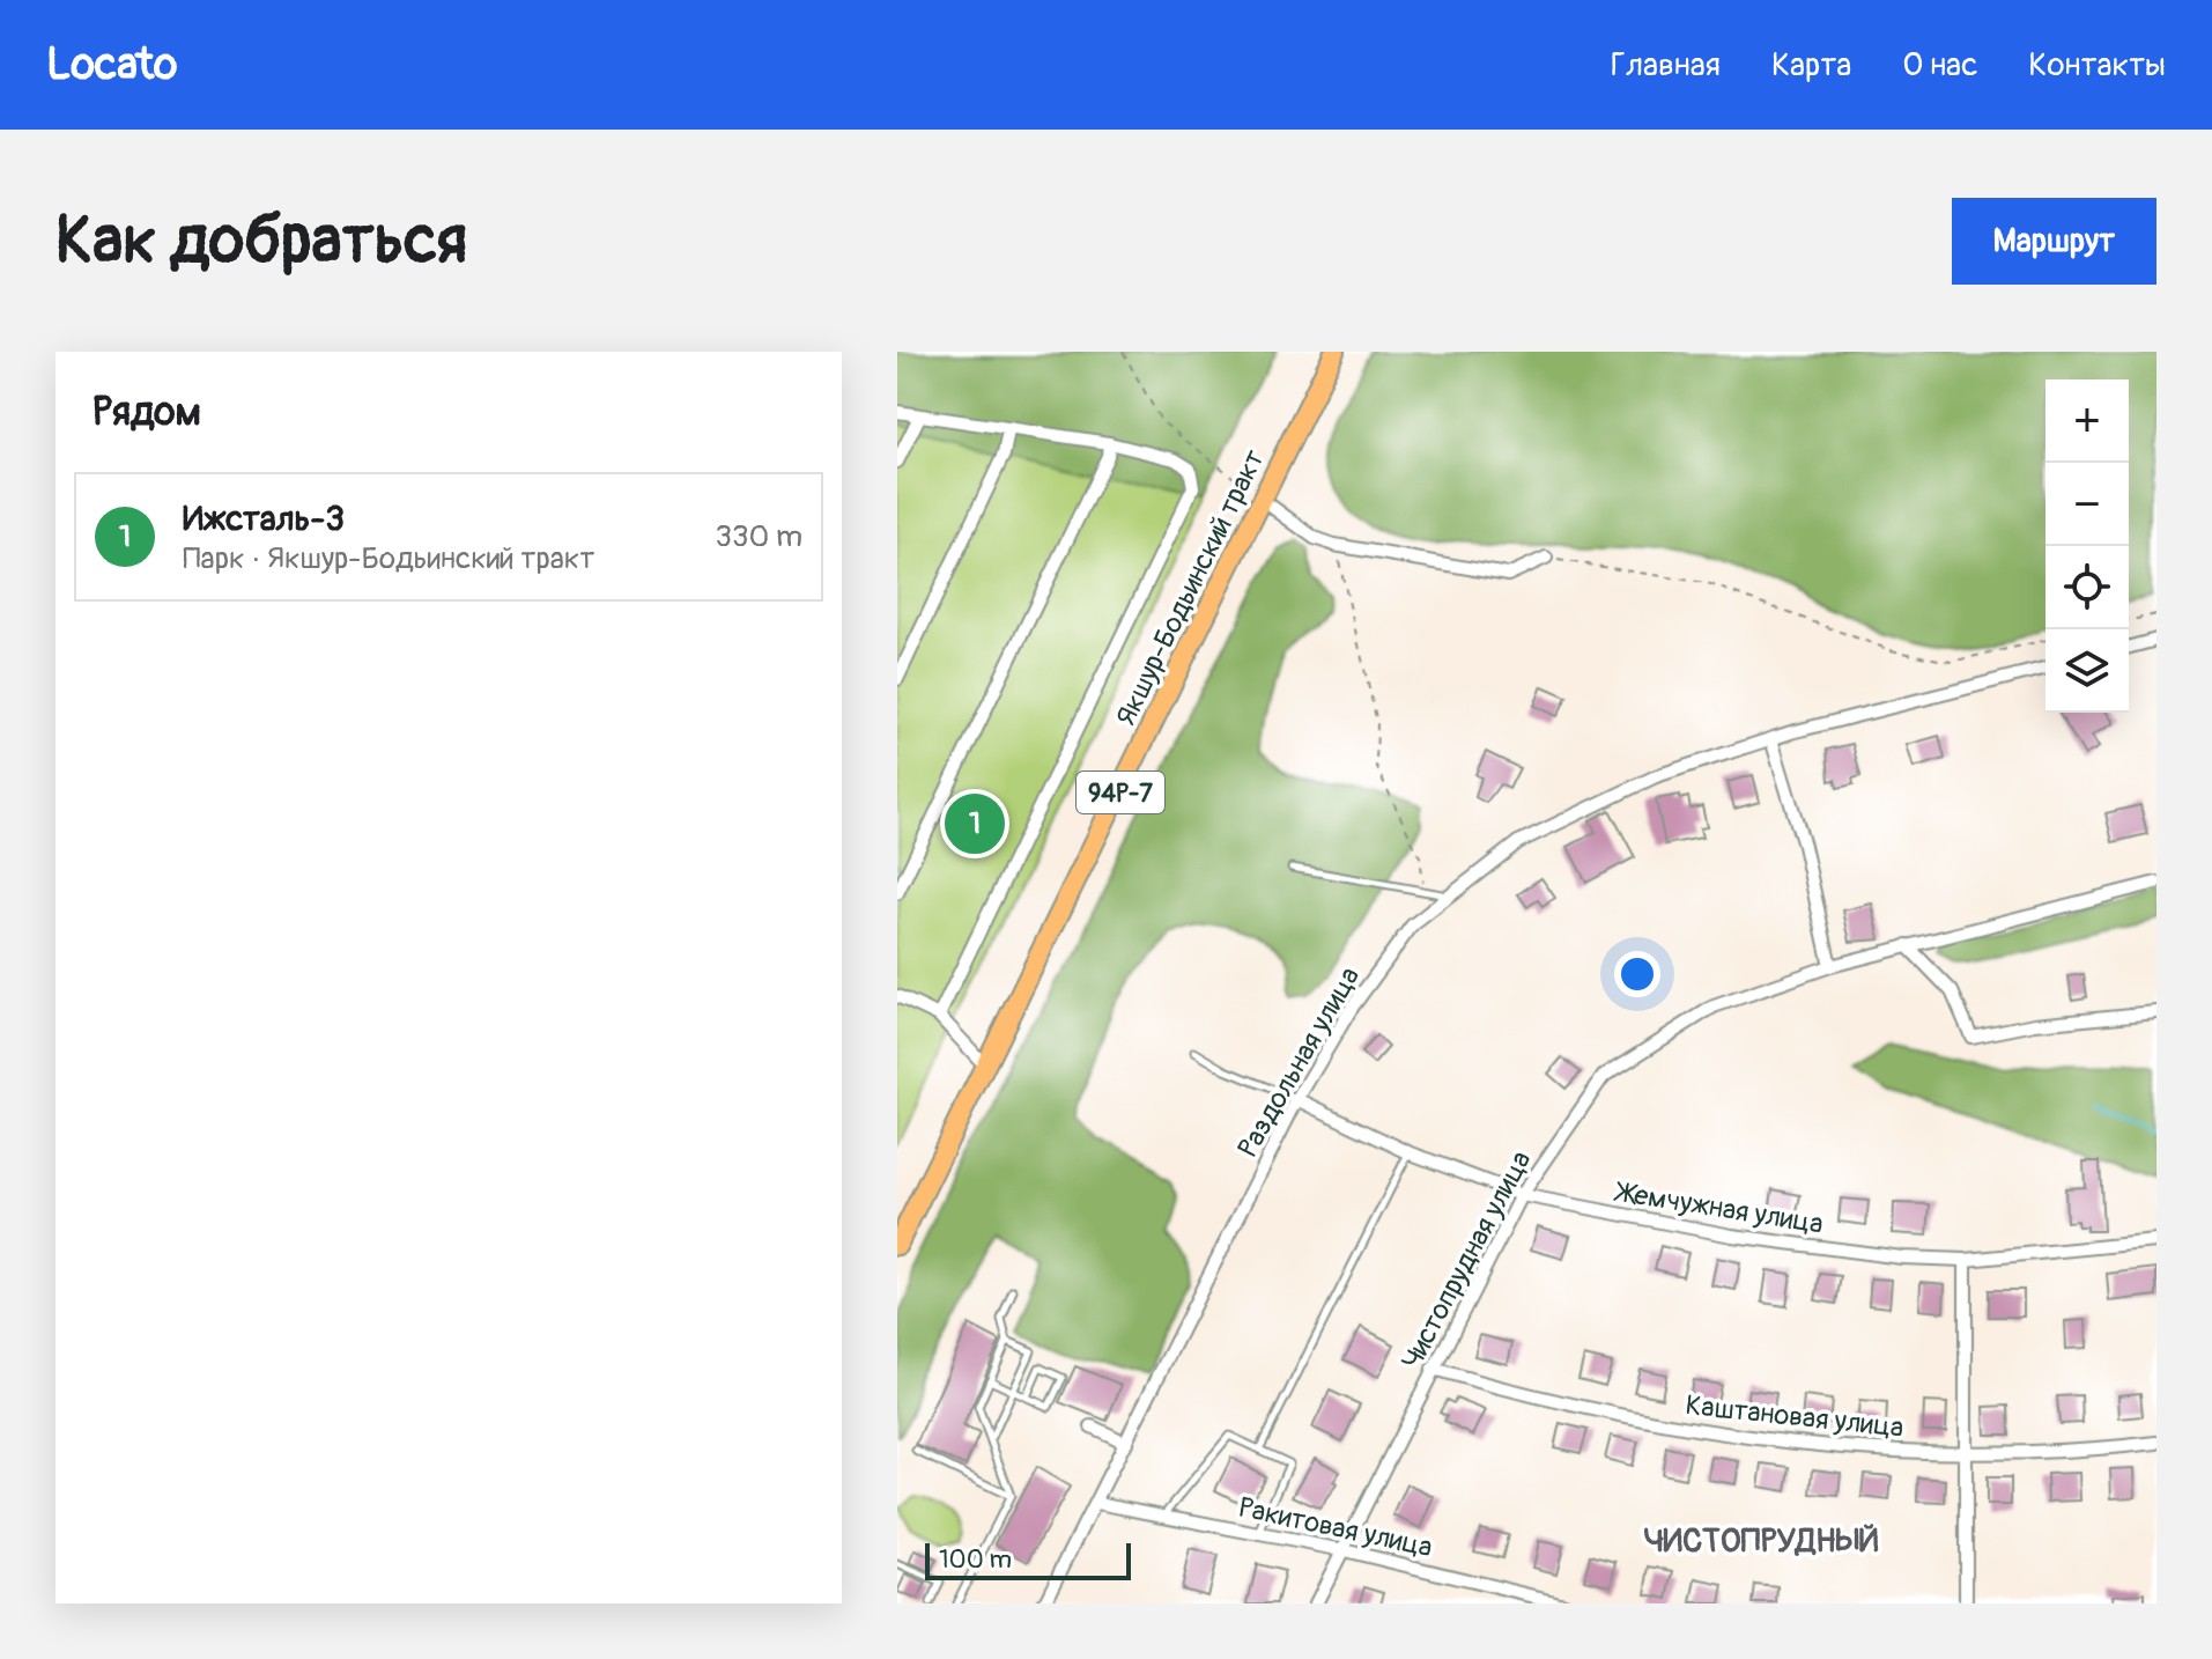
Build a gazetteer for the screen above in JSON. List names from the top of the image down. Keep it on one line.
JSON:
{"streets":{"main road":["Якшур-Бодьинский тракт","94Р-7"],"street":["Раздольная улица","Жемчужная улица","Чистопрудная улица","Каштановая улица","Ракитовая улица"]},"crossings":[["Раздольная улица","Жемчужная улица"],["Раздольная улица","Ракитовая улица"],["Жемчужная улица","Чистопрудная улица"],["Чистопрудная улица","Каштановая улица"],["Чистопрудная улица","Ракитовая улица"]],"districts":["ЧИСТОПРУДНЫЙ"],"scale_bar":"100 m","page":{"header":"Locato","nav":["Главная","Карта","О нас","Контакты"],"buttons":"Маршрут","title":"Как добраться","heading":"Рядом","map_buttons":["+","−"],"list":[{"mark":"1","name":"Ижсталь-3","note":"Парк · Якшур-Бодьинский тракт","value":"330 m"}],"pins":"1","scale":"100 m"}}
